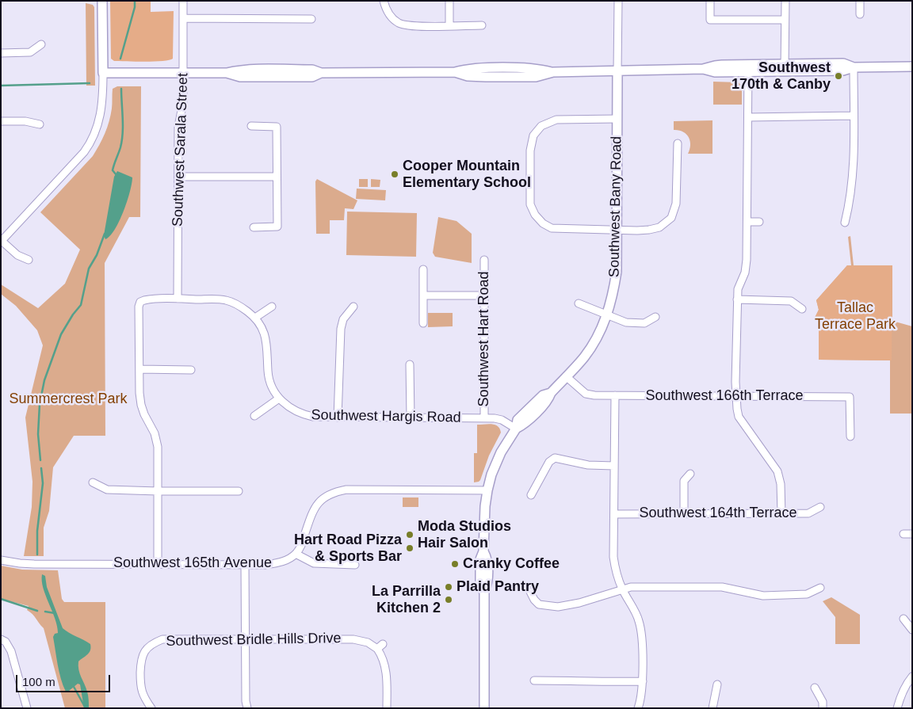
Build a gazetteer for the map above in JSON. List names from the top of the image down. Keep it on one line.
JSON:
{"streets":{"main road":["Southwest Bany Road"],"street":["Southwest Sarala Street","Southwest Hart Road","Southwest 166th Terrace","Southwest Hargis Road","Southwest 164th Terrace","Southwest 165th Avenue","Southwest Bridle Hills Drive"]},"crossings":[["Southwest Sarala Street","Southwest Hargis Road"],["Southwest Bany Road","Southwest 166th Terrace"],["Southwest Bany Road","Southwest Hargis Road"],["Southwest Hart Road","Southwest Hargis Road"],["Southwest Hargis Road","Southwest 165th Avenue"]],"parks":["Tallac Terrace Park","Summercrest Park"],"places":["Southwest 170th & Canby","Cooper Mountain Elementary School","Moda Studios Hair Salon","Hart Road Pizza & Sports Bar","Cranky Coffee","Plaid Pantry","La Parrilla Kitchen 2"],"scale_bar":"100 m"}
